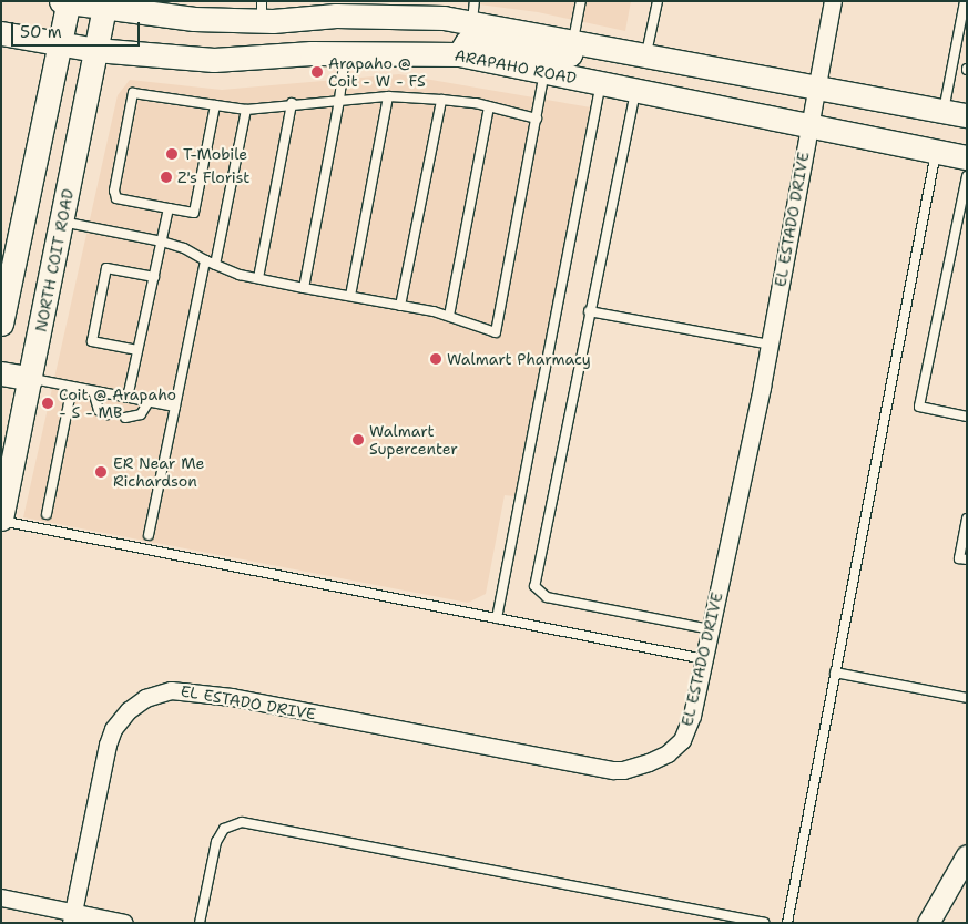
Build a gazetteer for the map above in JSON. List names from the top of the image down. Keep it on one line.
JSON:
{"streets":{"main road":["ARAPAHO ROAD","NORTH COIT ROAD"],"street":["EL ESTADO DRIVE"]},"crossings":[["ARAPAHO ROAD","EL ESTADO DRIVE"],["ARAPAHO ROAD","NORTH COIT ROAD"]],"places":["Arapaho @ Coit - W - FS","T-Mobile","Z's Florist","Walmart Pharmacy","Coit @ Arapaho - S - MB","Walmart Supercenter","ER Near Me Richardson"],"scale_bar":"50 m"}
